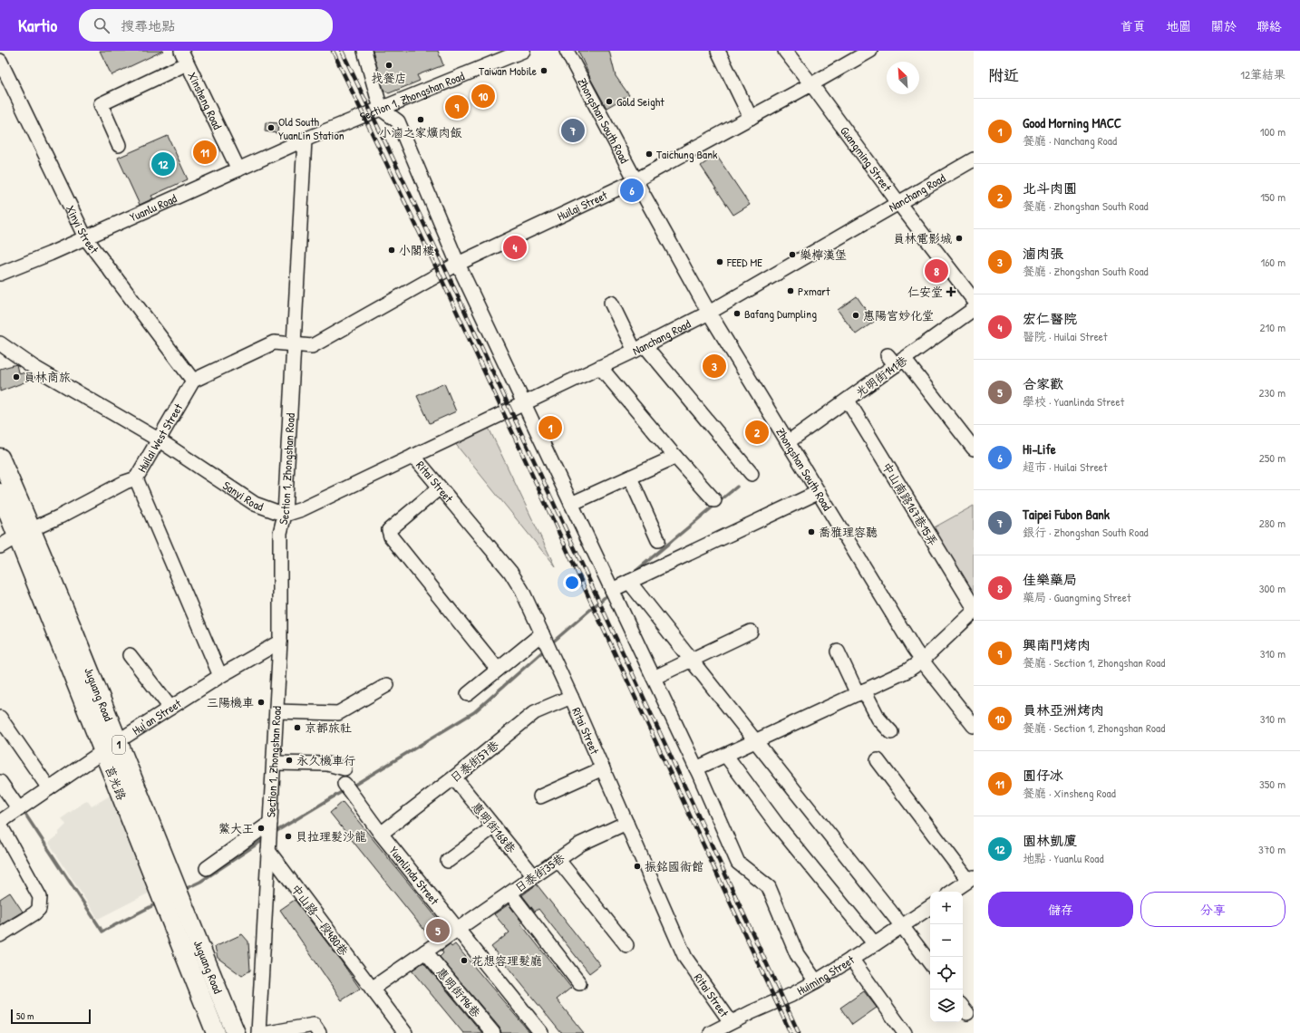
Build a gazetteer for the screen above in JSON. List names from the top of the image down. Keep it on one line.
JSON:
{"streets":{"main road":["Juguang Road","1","莒光路"],"street":["Section 1, Zhongshan Road","Xinsheng Road","Zhongshan South Road","Guangming Street","Nanchang Road","Huilai Street","Yuanlu Road","Xinyi Street","光明街141巷","Huilai West Street","Ritai Street","Sanyi Road","中山南路167巷15弄","Hui'an Street","日泰街57巷","惠明街168巷","日泰街35巷","Yuanlinda Street","中山路一段480巷","Huiming Street","惠明街196巷"]},"crossings":[["Section 1, Zhongshan Road","Huilai Street"],["Section 1, Zhongshan Road","Yuanlu Road"],["Section 1, Zhongshan Road","Sanyi Road"],["Section 1, Zhongshan Road","Hui'an Street"],["Section 1, Zhongshan Road","中山路一段480巷"],["Xinsheng Road","Yuanlu Road"],["Zhongshan South Road","Nanchang Road"],["Zhongshan South Road","Huilai Street"],["Zhongshan South Road","光明街141巷"],["Guangming Street","Nanchang Road"],["Guangming Street","Huilai Street"],["Yuanlu Road","Xinyi Street"],["Xinyi Street","Huilai West Street"],["光明街141巷","中山南路167巷15弄"],["Huilai West Street","Sanyi Road"],["Huilai West Street","Hui'an Street"],["Ritai Street","日泰街57巷"],["Ritai Street","日泰街35巷"],["Ritai Street","Huiming Street"],["Juguang Road","Hui'an Street"],["Juguang Road","莒光路"],["Hui'an Street","莒光路"],["1","莒光路"],["日泰街57巷","惠明街168巷"],["日泰街57巷","Yuanlinda Street"],["惠明街168巷","日泰街35巷"],["日泰街35巷","Yuanlinda Street"],["日泰街35巷","中山路一段480巷"],["日泰街35巷","惠明街196巷"]],"places":{"other":["找餐店","Taiwan Mobile","Gold Seight","小滷之家爌肉飯","Old South YuanLin Station","Taichung Bank","員林電影城","小閣樓","樂檸漢堡","FEED ME","Pxmart","Bafang Dumpling","惠陽宮妙化堂","員林商旅","喬雅理容聽","三陽機車","京都旅社","永久機車行","鱉大王","貝拉理髮沙龍","振銘國術館","花想容理髮廳"],"health":["仁安堂"]},"scale_bar":"50 m","north":"top left","page":{"header":"Kartio","search":"搜尋地點","nav":["首頁","地圖","關於","聯絡"],"heading":["附近","12筆結果"],"pins":["10","9","7","11","12","6","4","8","3","1","2","5"],"list":[{"mark":"1","name":"Good Morning MACC","note":"餐廳 · Nanchang Road","value":"100 m"},{"mark":"2","name":"北斗肉圓","note":"餐廳 · Zhongshan South Road","value":"150 m"},{"mark":"3","name":"滷肉張","note":"餐廳 · Zhongshan South Road","value":"160 m"},{"mark":"4","name":"宏仁醫院","note":"醫院 · Huilai Street","value":"210 m"},{"mark":"5","name":"合家歡","note":"學校 · Yuanlinda Street","value":"230 m"},{"mark":"6","name":"Hi-Life","note":"超市 · Huilai Street","value":"250 m"},{"mark":"7","name":"Taipei Fubon Bank","note":"銀行 · Zhongshan South Road","value":"280 m"},{"mark":"8","name":"佳樂藥局","note":"藥局 · Guangming Street","value":"300 m"},{"mark":"9","name":"興南門烤肉","note":"餐廳 · Section 1, Zhongshan Road","value":"310 m"},{"mark":"10","name":"員林亞洲烤肉","note":"餐廳 · Section 1, Zhongshan Road","value":"310 m"},{"mark":"11","name":"圓仔冰","note":"餐廳 · Xinsheng Road","value":"350 m"},{"mark":"12","name":"園林凱廈","note":"地點 · Yuanlu Road","value":"370 m"}],"buttons":["儲存","分享"],"map_buttons":["+","−"],"scale":"50 m"}}
